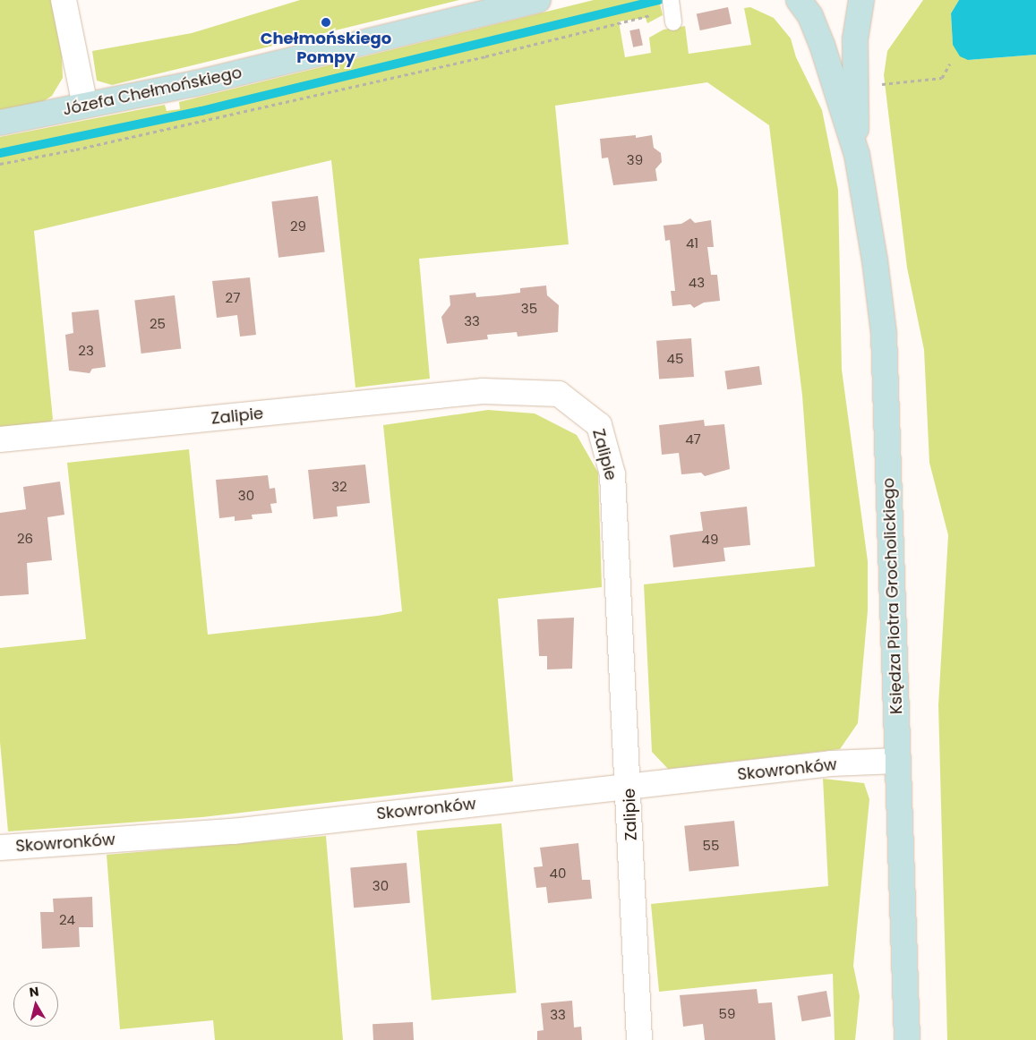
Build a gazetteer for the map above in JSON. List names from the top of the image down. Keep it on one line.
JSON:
{"streets":{"street":["Józefa Chełmońskiego","Zalipie","Księdza Piotra Grocholickiego","Skowronków"]},"crossings":[["Zalipie","Skowronków"],["Księdza Piotra Grocholickiego","Skowronków"]],"places":["Chełmońskiego Pompy"],"house_numbers":["39","29","41","43","27","35","33","25","23","45","47","32","30","26","49","55","40","30","24","59","33"],"north":"top"}
